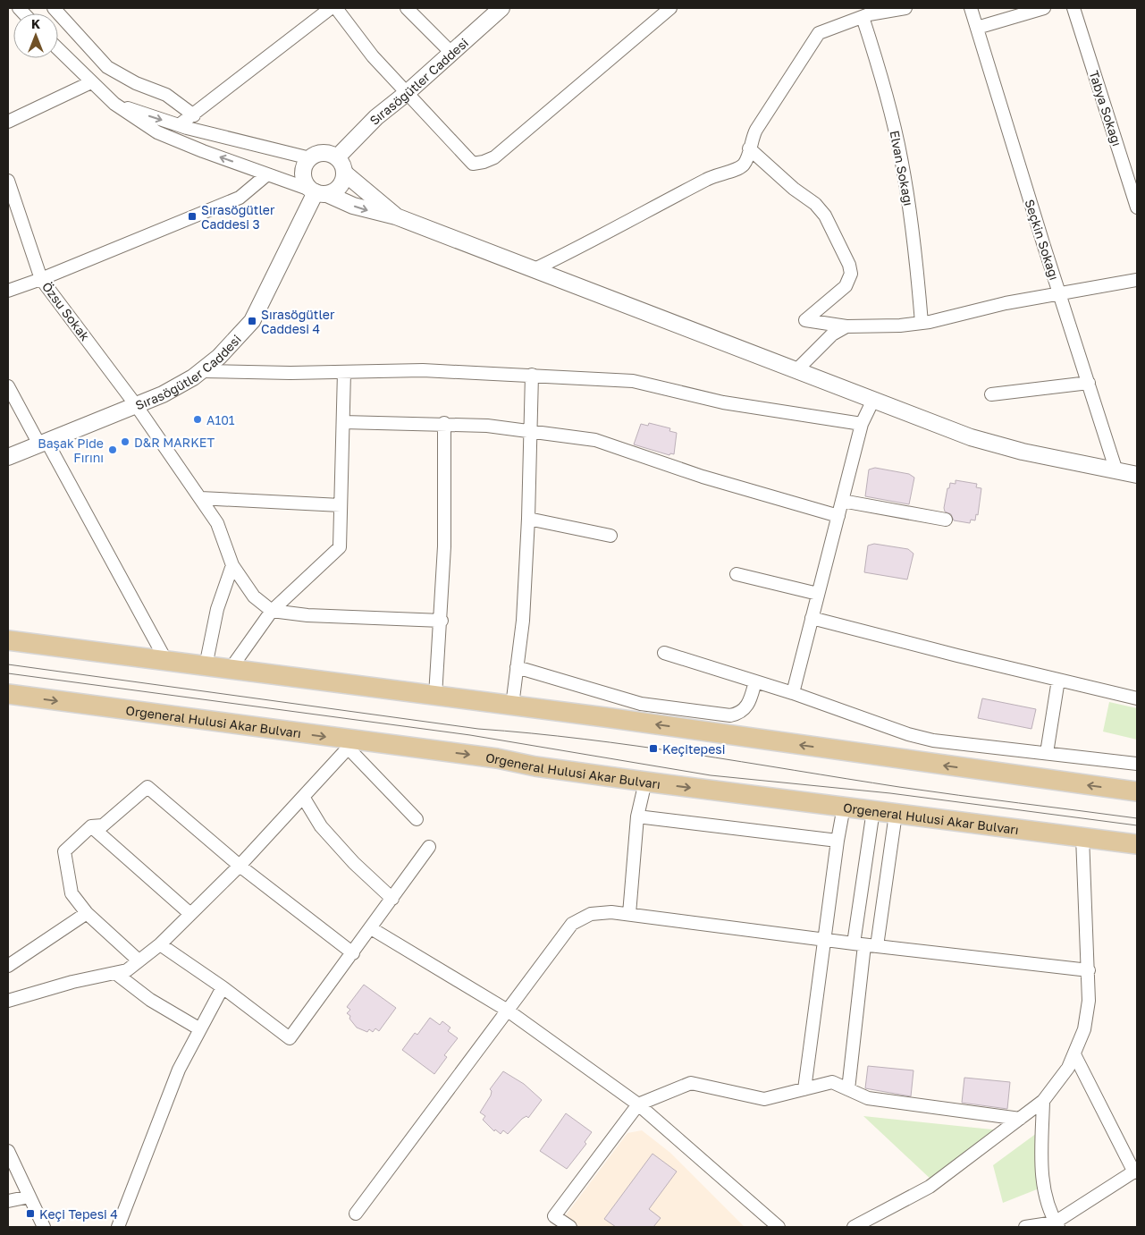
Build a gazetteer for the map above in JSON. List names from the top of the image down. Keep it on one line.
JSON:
{"streets":{"main road":["Orgeneral Hulusi Akar Bulvarı"],"street":["Sırasöğütler Caddesi","Tabya Sokağı","Elvan Sokağı","Seçkin Sokağı","Özsu Sokak"]},"crossings":[["Sırasöğütler Caddesi","Özsu Sokak"]],"places":{"transit":["Sırasöğütler Caddesi 3","Sırasöğütler Caddesi 4","Keçitepesi","Keçi Tepesi 4"],"other":["A101","D&R MARKET","Başak Pide Fırını"]},"north":"top"}
